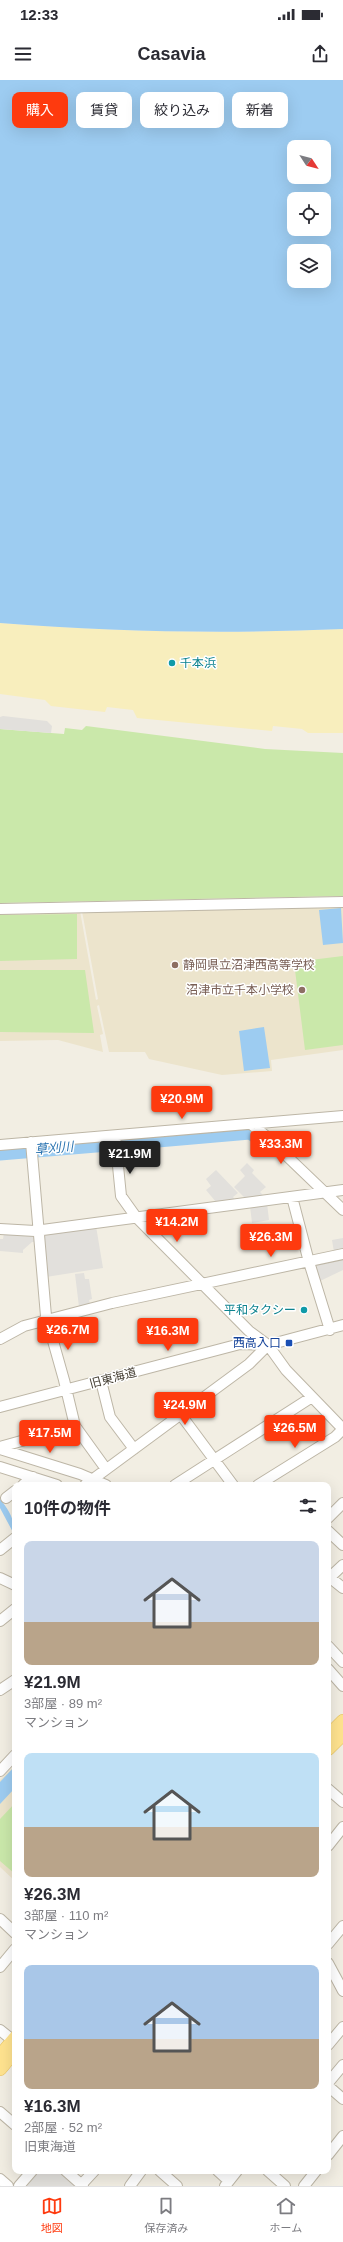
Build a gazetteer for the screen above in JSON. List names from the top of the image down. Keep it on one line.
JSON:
{"streets":{"street":["旧東海道"]},"water":["草刈川"],"places":{"other":["千本浜","静岡県立沼津西高等学校","沼津市立千本小学校","平和タクシー"],"transit":["西高入口"]},"north":"bottom right","page":{"status":"12:33","header":"Casavia","chip":["購入","賃貸","絞り込み","新着"],"price":["¥20.9M","¥33.3M","¥21.9M","¥14.2M","¥26.3M","¥26.7M","¥16.3M","¥24.9M","¥26.5M","¥17.5M"],"heading":"10件の物件","list":[{"name":"¥21.9M","note":"3部屋 · 89 m² · マンション"},{"name":"¥26.3M","note":"3部屋 · 110 m² · マンション"},{"name":"¥16.3M","note":"2部屋 · 52 m² · 旧東海道"}],"tabs":["地図","保存済み","ホーム"]}}
